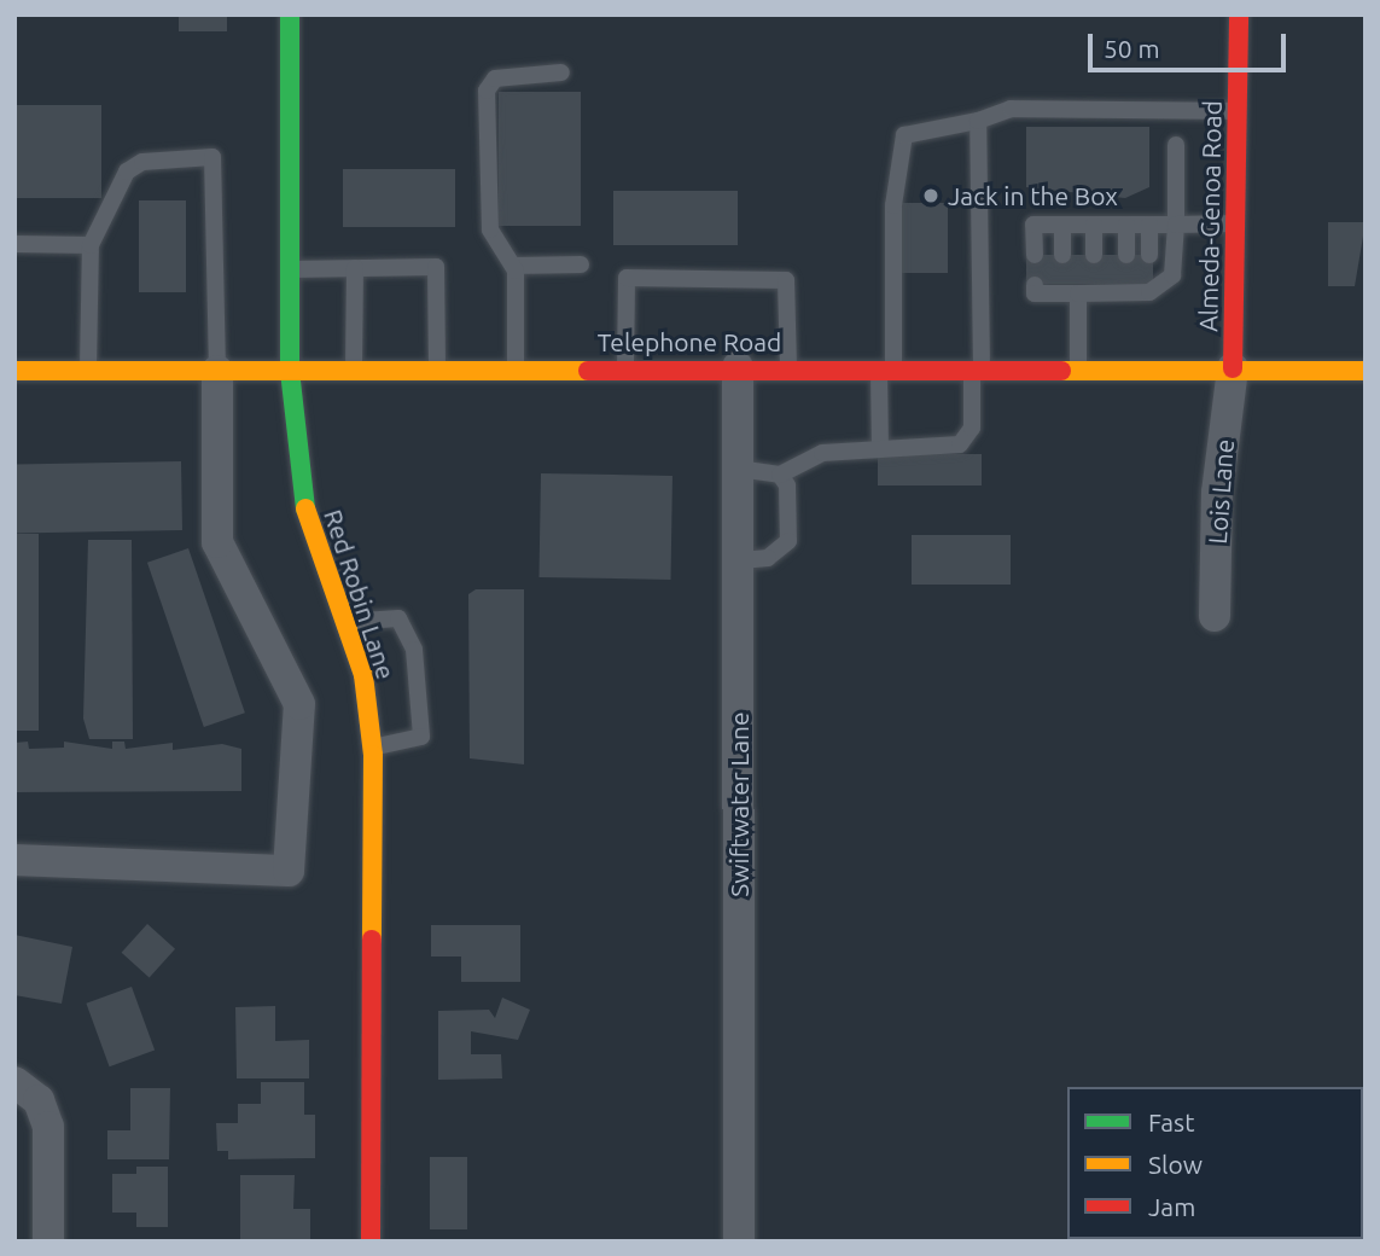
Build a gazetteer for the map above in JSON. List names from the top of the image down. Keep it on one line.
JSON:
{"streets":{"main road":["Almeda-Genoa Road","Telephone Road","Red Robin Lane"],"street":["Lois Lane","Swiftwater Lane"]},"crossings":[["Almeda-Genoa Road","Telephone Road"],["Almeda-Genoa Road","Lois Lane"],["Telephone Road","Lois Lane"],["Telephone Road","Red Robin Lane"],["Telephone Road","Swiftwater Lane"]],"places":["Jack in the Box"],"legend":["Fast","Slow","Jam"],"scale_bar":"50 m"}
